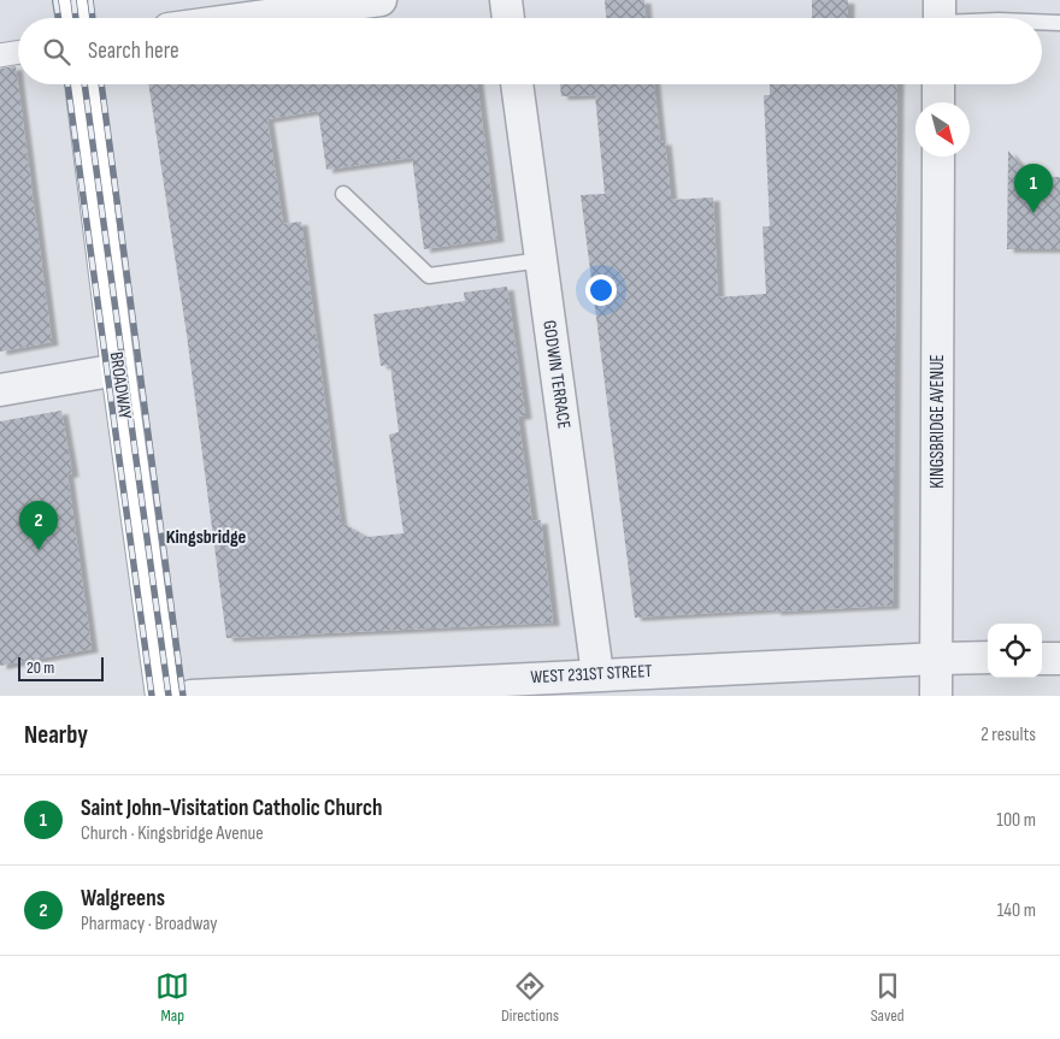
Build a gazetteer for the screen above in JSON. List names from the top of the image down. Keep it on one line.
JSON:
{"streets":{"main road":["BROADWAY"],"street":["GODWIN TERRACE","KINGSBRIDGE AVENUE","WEST 231ST STREET"]},"crossings":[["GODWIN TERRACE","WEST 231ST STREET"],["KINGSBRIDGE AVENUE","WEST 231ST STREET"]],"districts":["Kingsbridge"],"scale_bar":"20 m","north":"bottom right","page":{"search":"Search here","pins":["1","2"],"scale":"20 m","heading":["Nearby","2 results"],"list":[{"mark":"1","name":"Saint John-Visitation Catholic Church","note":"Church · Kingsbridge Avenue","value":"100 m"},{"mark":"2","name":"Walgreens","note":"Pharmacy · Broadway","value":"140 m"}],"nav":["Map","Directions","Saved"]}}
